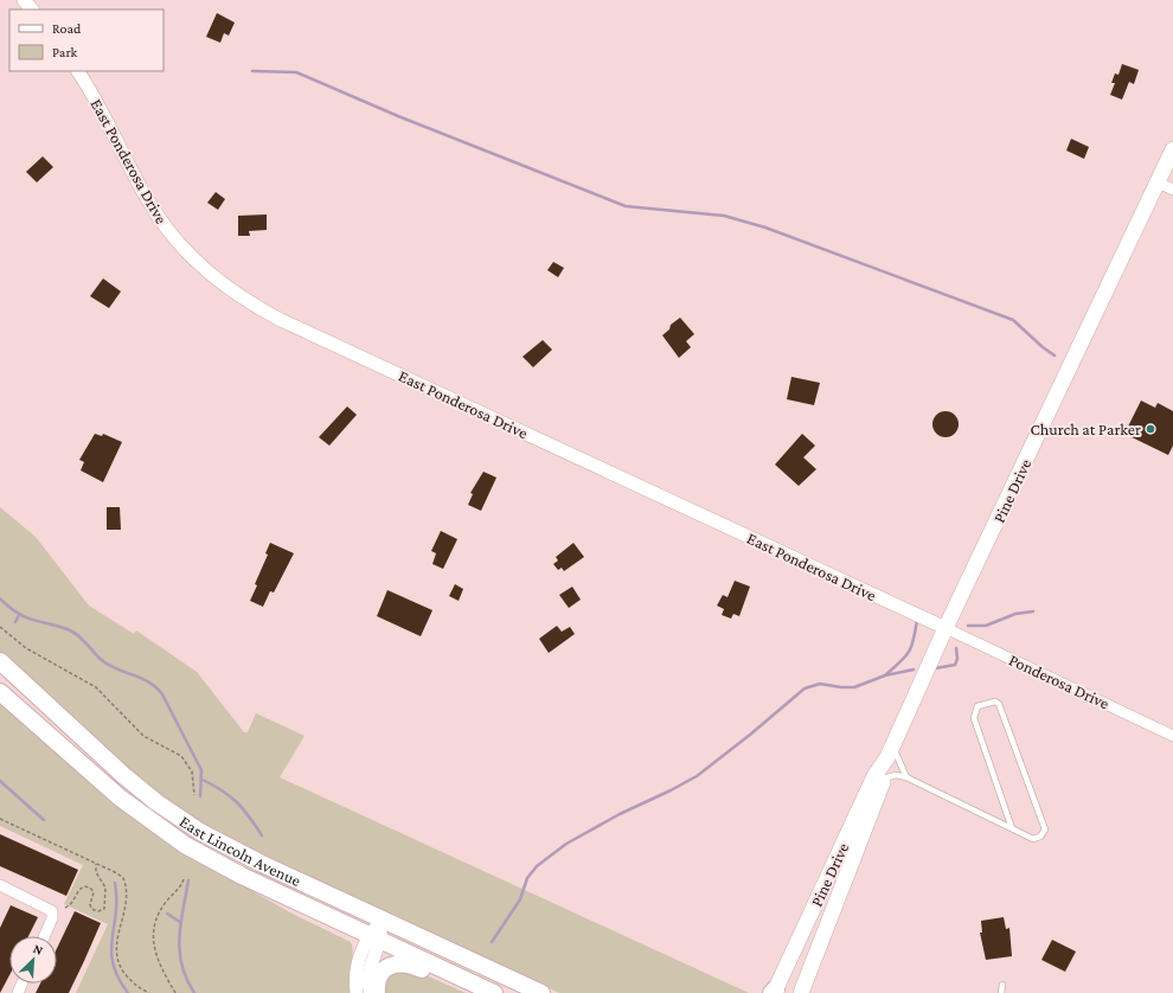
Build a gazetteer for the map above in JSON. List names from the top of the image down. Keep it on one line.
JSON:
{"streets":{"main road":["Pine Drive","East Lincoln Avenue"],"street":["East Ponderosa Drive","Ponderosa Drive"]},"crossings":[["East Ponderosa Drive","Pine Drive"],["East Ponderosa Drive","Ponderosa Drive"],["Pine Drive","Ponderosa Drive"]],"places":["Church at Parker"],"legend":["Road","Park"],"north":"top right"}
